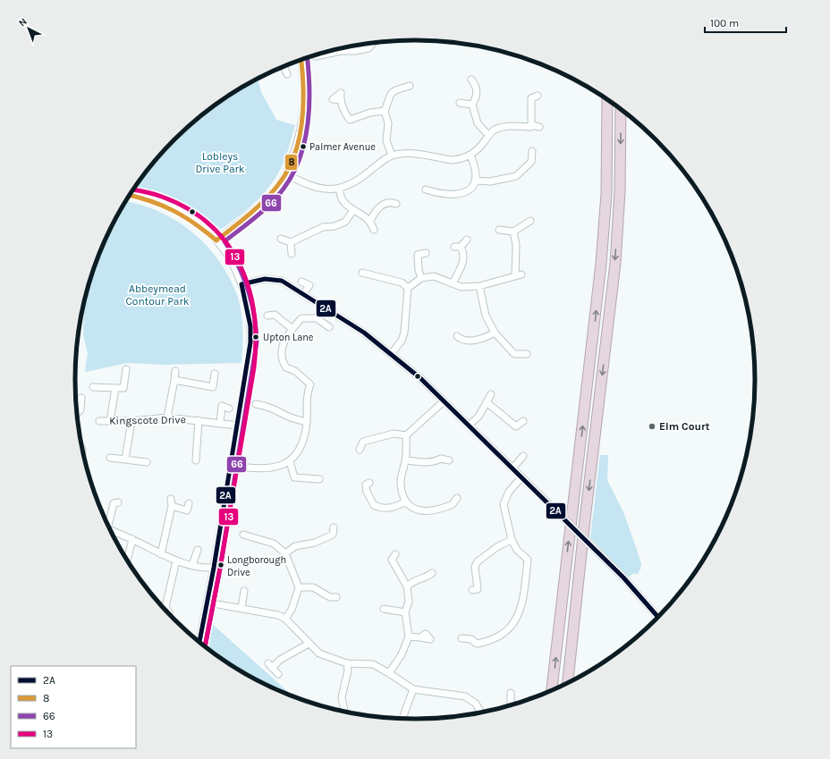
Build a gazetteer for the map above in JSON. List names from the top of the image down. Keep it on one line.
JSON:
{"streets":{"street":["Kingscote Drive"]},"parks":["Lobleys Drive Park","Abbeymead Contour Park"],"places":["Palmer Avenue","Upton Lane","Elm Court","Longborough Drive"],"lines":["transit line 66","transit line 8","transit line 13","transit line 2A"],"legend":["2A","8","66","13"],"scale_bar":"100 m","north":"top left"}
